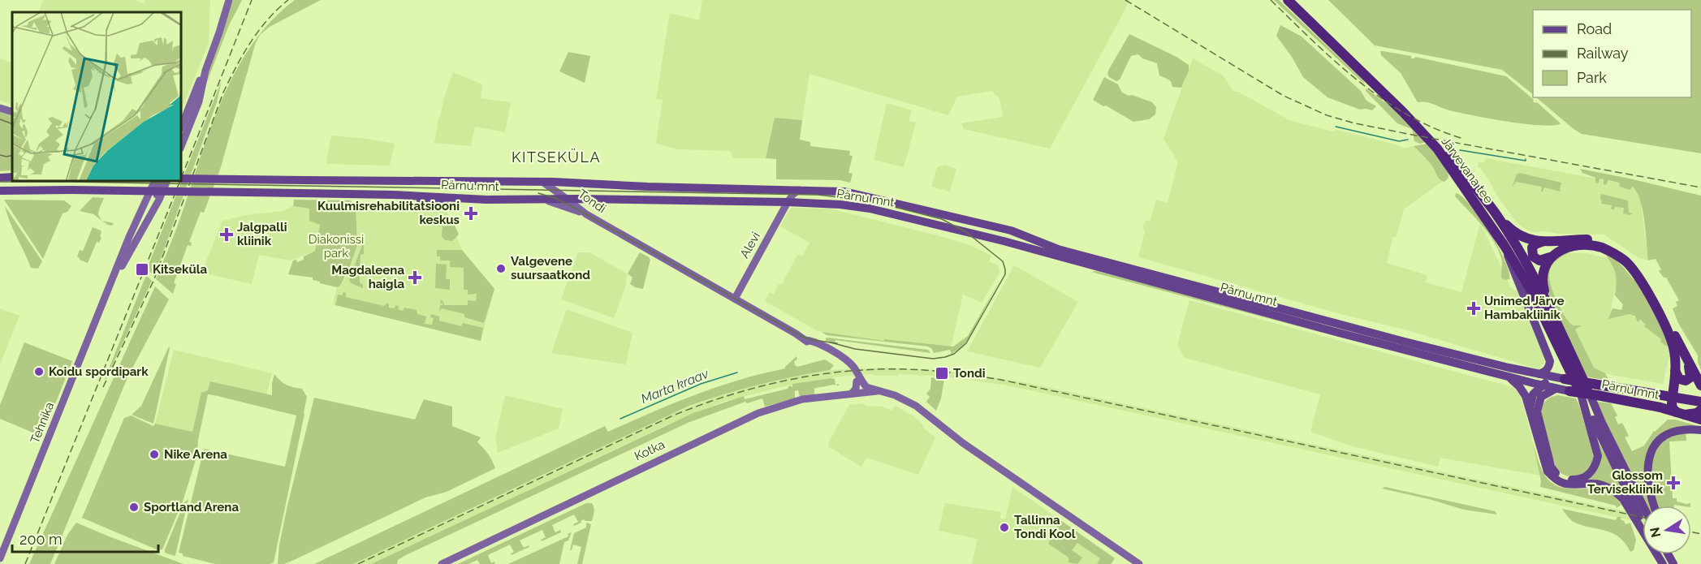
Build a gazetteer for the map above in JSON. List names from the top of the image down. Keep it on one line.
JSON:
{"streets":{"highway":["Järvevana tee","Pärnu mnt"],"street":["Tondi","Alevi","Tehnika","Kotka"]},"crossings":[["Järvevana tee","Pärnu mnt"],["Pärnu mnt","Tondi"],["Pärnu mnt","Alevi"],["Tondi","Alevi"],["Tondi","Kotka"]],"districts":["KITSEKÜLA"],"water":["Marta kraav"],"parks":["Diakonissi park"],"places":{"health":["Kuulmisrehabilitatsiooni keskus","Jalgpalli kliinik","Magdaleena haigla","Unimed Järve Hambakliinik","Glossom Tervisekliinik"],"other":["Valgevene suursaatkond","Koidu spordipark","Nike Arena","Sportland Arena","Tallinna Tondi Kool"],"transit":["Kitseküla","Tondi"]},"legend":["Road","Railway","Park"],"scale_bar":"200 m","north":"left"}
